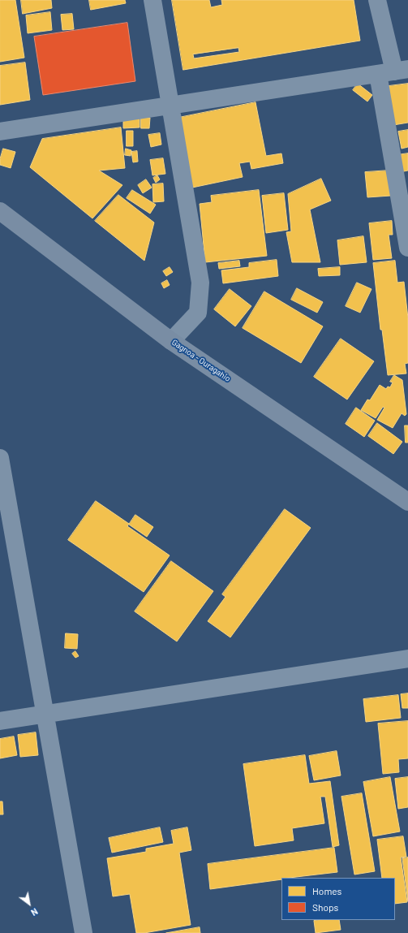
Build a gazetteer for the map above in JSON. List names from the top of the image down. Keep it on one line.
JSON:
{"streets":{"main road":["Gagnoa - Ouragahio"]},"legend":["Homes","Shops"],"north":"bottom right"}
